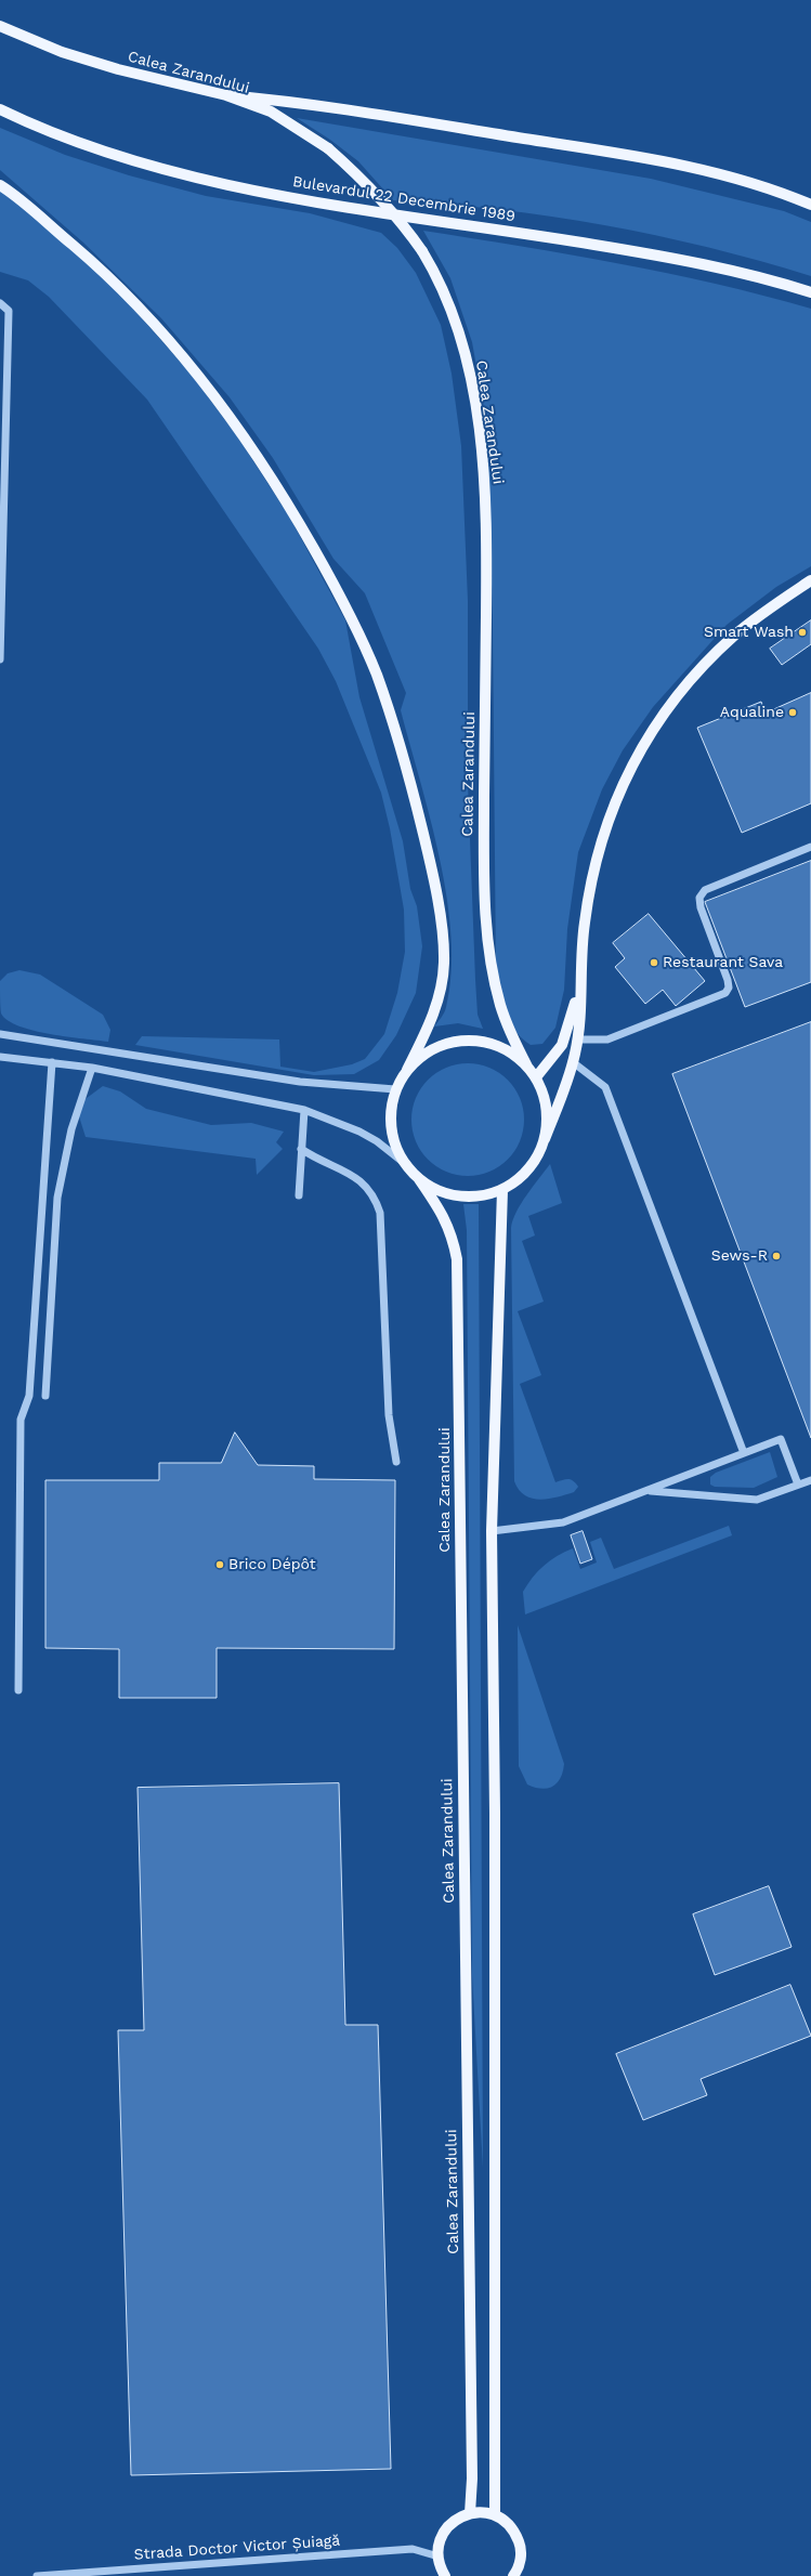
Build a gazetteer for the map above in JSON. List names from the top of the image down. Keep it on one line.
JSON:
{"streets":{"main road":["Calea Zarandului","Bulevardul 22 Decembrie 1989"],"street":["Strada Doctor Victor Șuiagă"]},"places":["Smart Wash","Aqualine","Restaurant Sava","Sews-R","Brico Dépôt"]}
